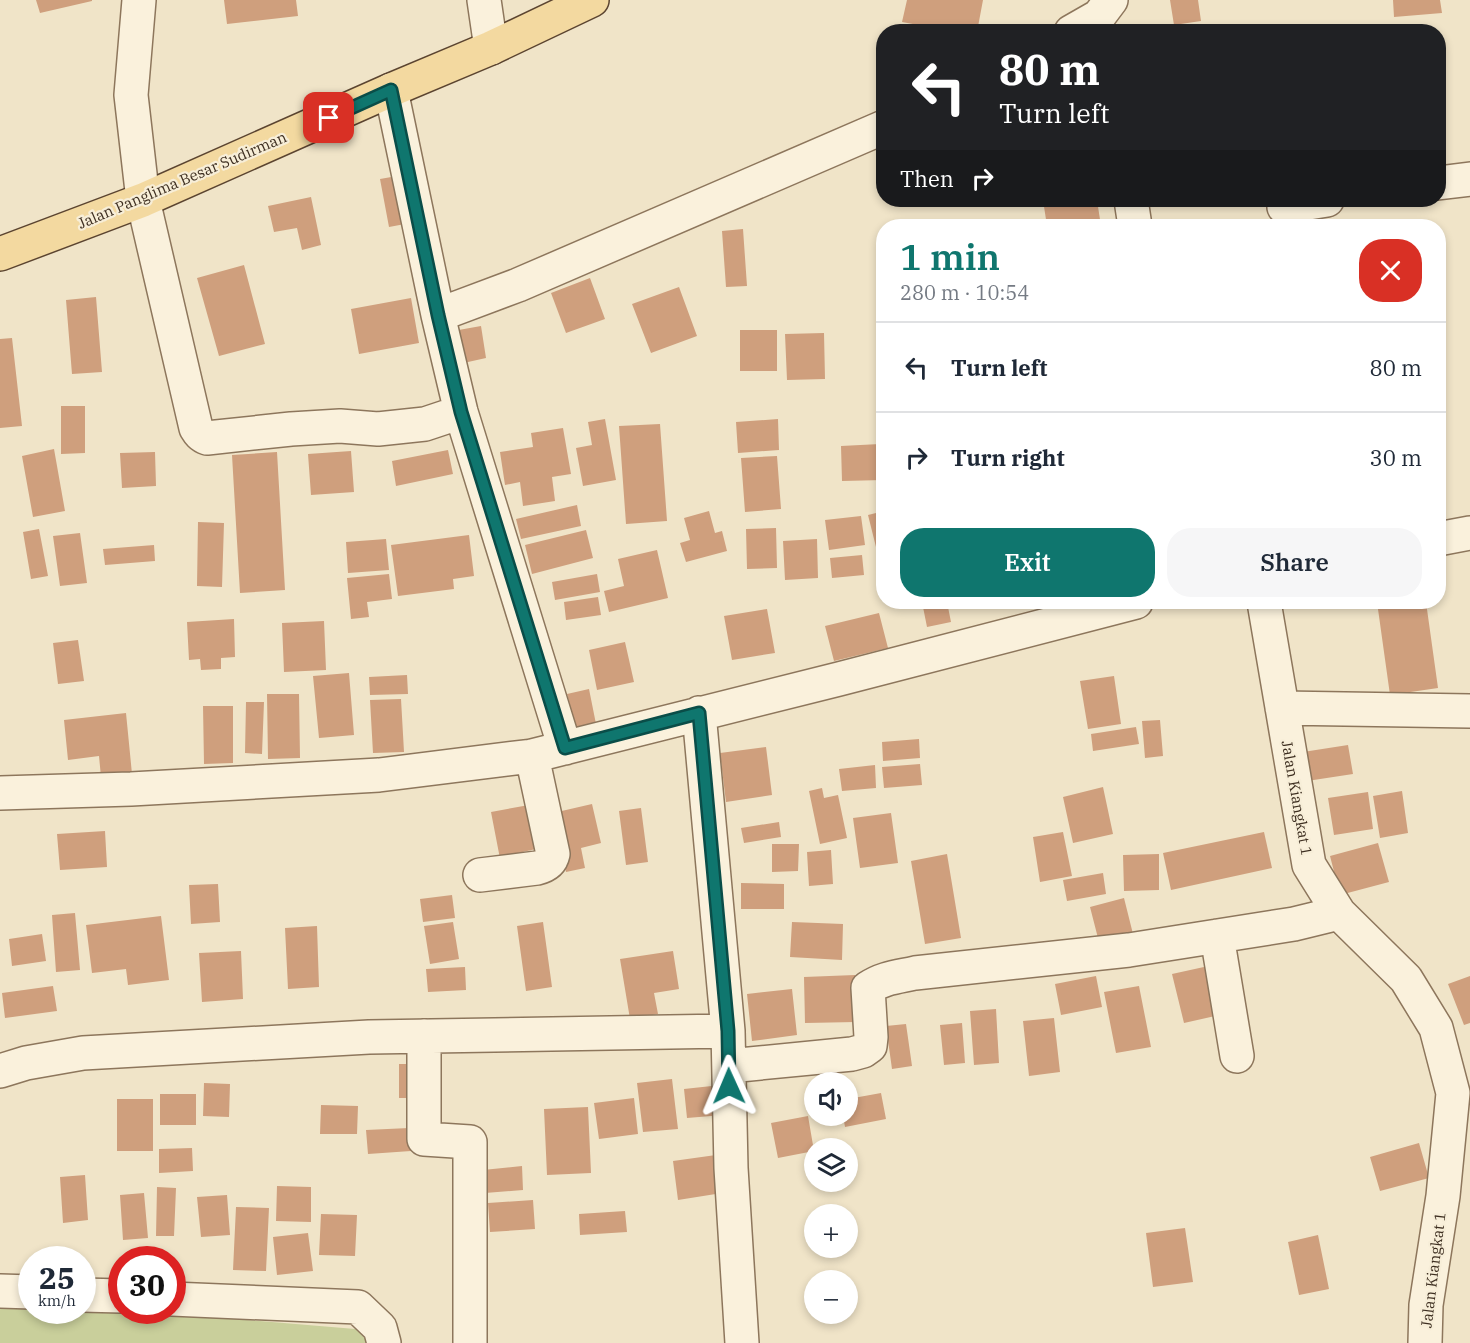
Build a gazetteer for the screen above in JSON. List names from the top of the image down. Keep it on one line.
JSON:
{"streets":{"main road":["Jalan Panglima Besar Sudirman"],"street":["Jalan Kiangkat 1"]},"page":{"turn":["80 m","Turn left"],"then":"Then","heading":["1 min","280 m · 10:54"],"list":[{"name":"Turn left","value":"80 m"},{"name":"Turn right","value":"30 m"}],"buttons":["Exit","Share"],"map_buttons":["+","−"],"speed":"25 km/h","limit":"30"}}
